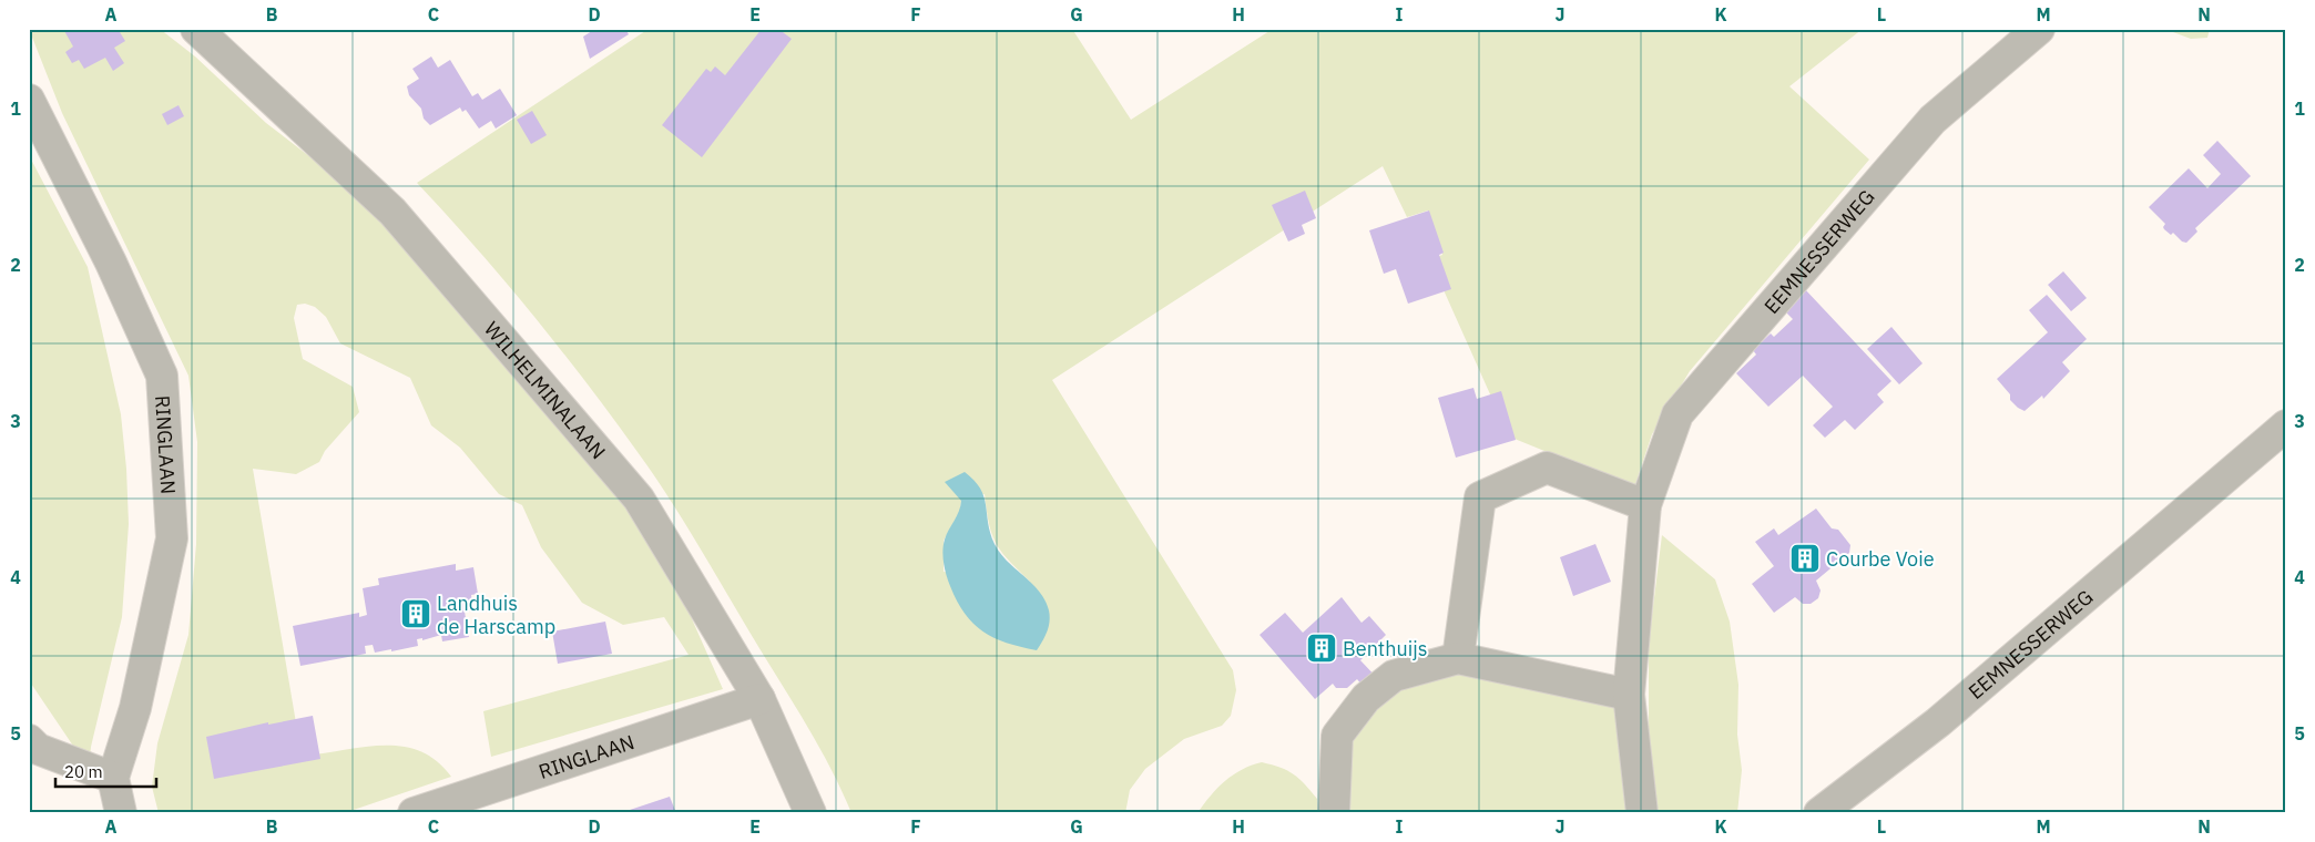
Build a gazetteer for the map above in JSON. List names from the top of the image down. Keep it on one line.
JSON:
{"streets":{"street":["EEMNESSERWEG","WILHELMINALAAN","RINGLAAN"]},"crossings":[["WILHELMINALAAN","RINGLAAN"]],"places":{"building":["Courbe Voie","Landhuis de Harscamp","Benthuijs"]},"scale_bar":"20 m","grid":{"columns":["A","B","C","D","E","F","G","H","I","J","K","L","M","N"],"rows":["1","2","3","4","5"]}}
